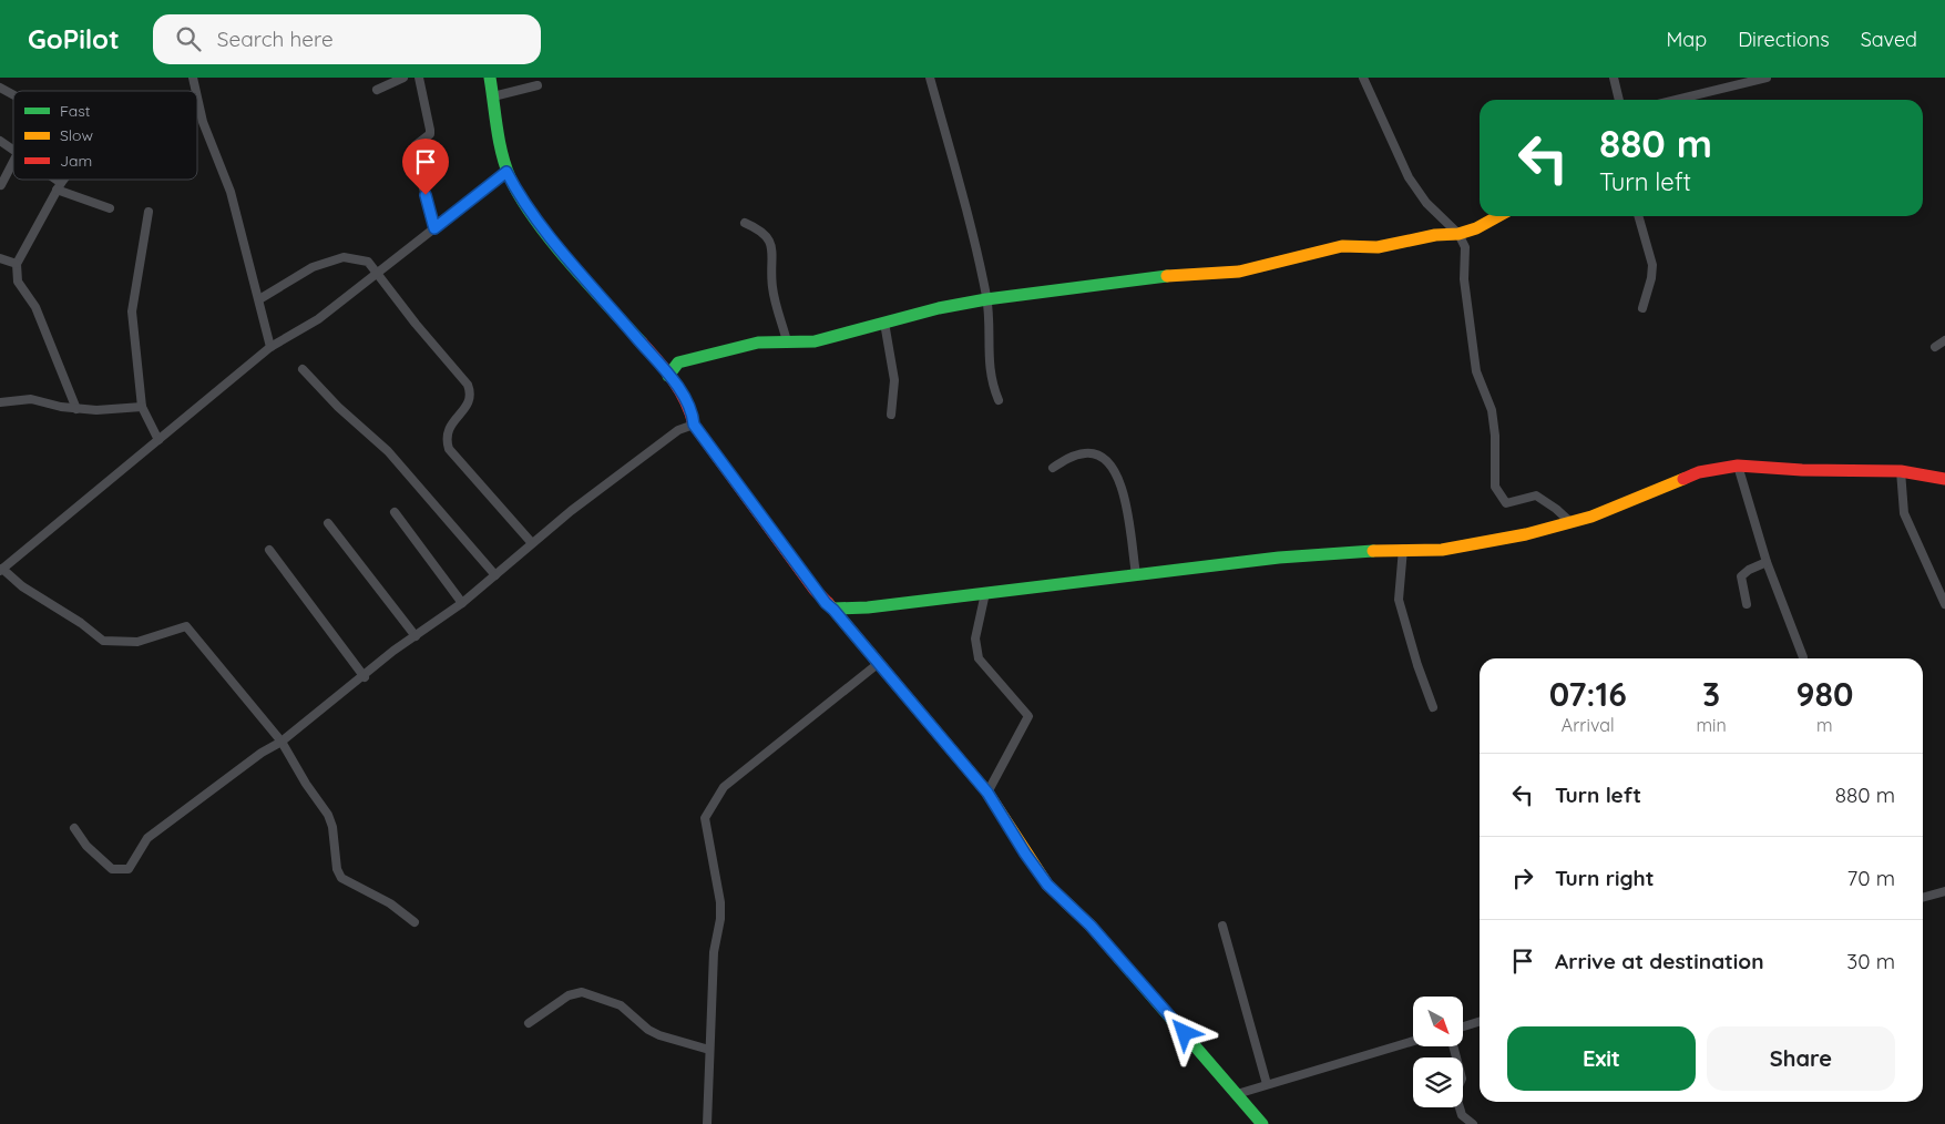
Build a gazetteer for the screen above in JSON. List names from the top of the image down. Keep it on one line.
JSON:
{"legend":["Fast","Slow","Jam"],"north":"bottom right","page":{"header":"GoPilot","search":"Search here","nav":["Map","Directions","Saved"],"turn":["880 m","Turn left"],"eta":["07:16","Arrival","3","min","980","m"],"list":[{"name":"Turn left","value":"880 m"},{"name":"Turn right","value":"70 m"},{"name":"Arrive at destination","value":"30 m"}],"buttons":["Exit","Share"]}}
